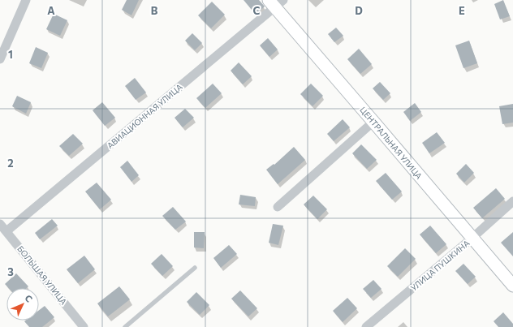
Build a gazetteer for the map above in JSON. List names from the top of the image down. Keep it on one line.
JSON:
{"streets":{"street":["АВИАЦИОННАЯ УЛИЦА","ЦЕНТРАЛЬНАЯ УЛИЦА","УЛИЦА ПУШКИНА","БОЛЬШАЯ УЛИЦА"]},"crossings":[["АВИАЦИОННАЯ УЛИЦА","ЦЕНТРАЛЬНАЯ УЛИЦА"],["АВИАЦИОННАЯ УЛИЦА","БОЛЬШАЯ УЛИЦА"],["ЦЕНТРАЛЬНАЯ УЛИЦА","УЛИЦА ПУШКИНА"]],"north":"top right","grid":{"columns":["A","B","C","D","E"],"rows":["1","2","3"]}}
